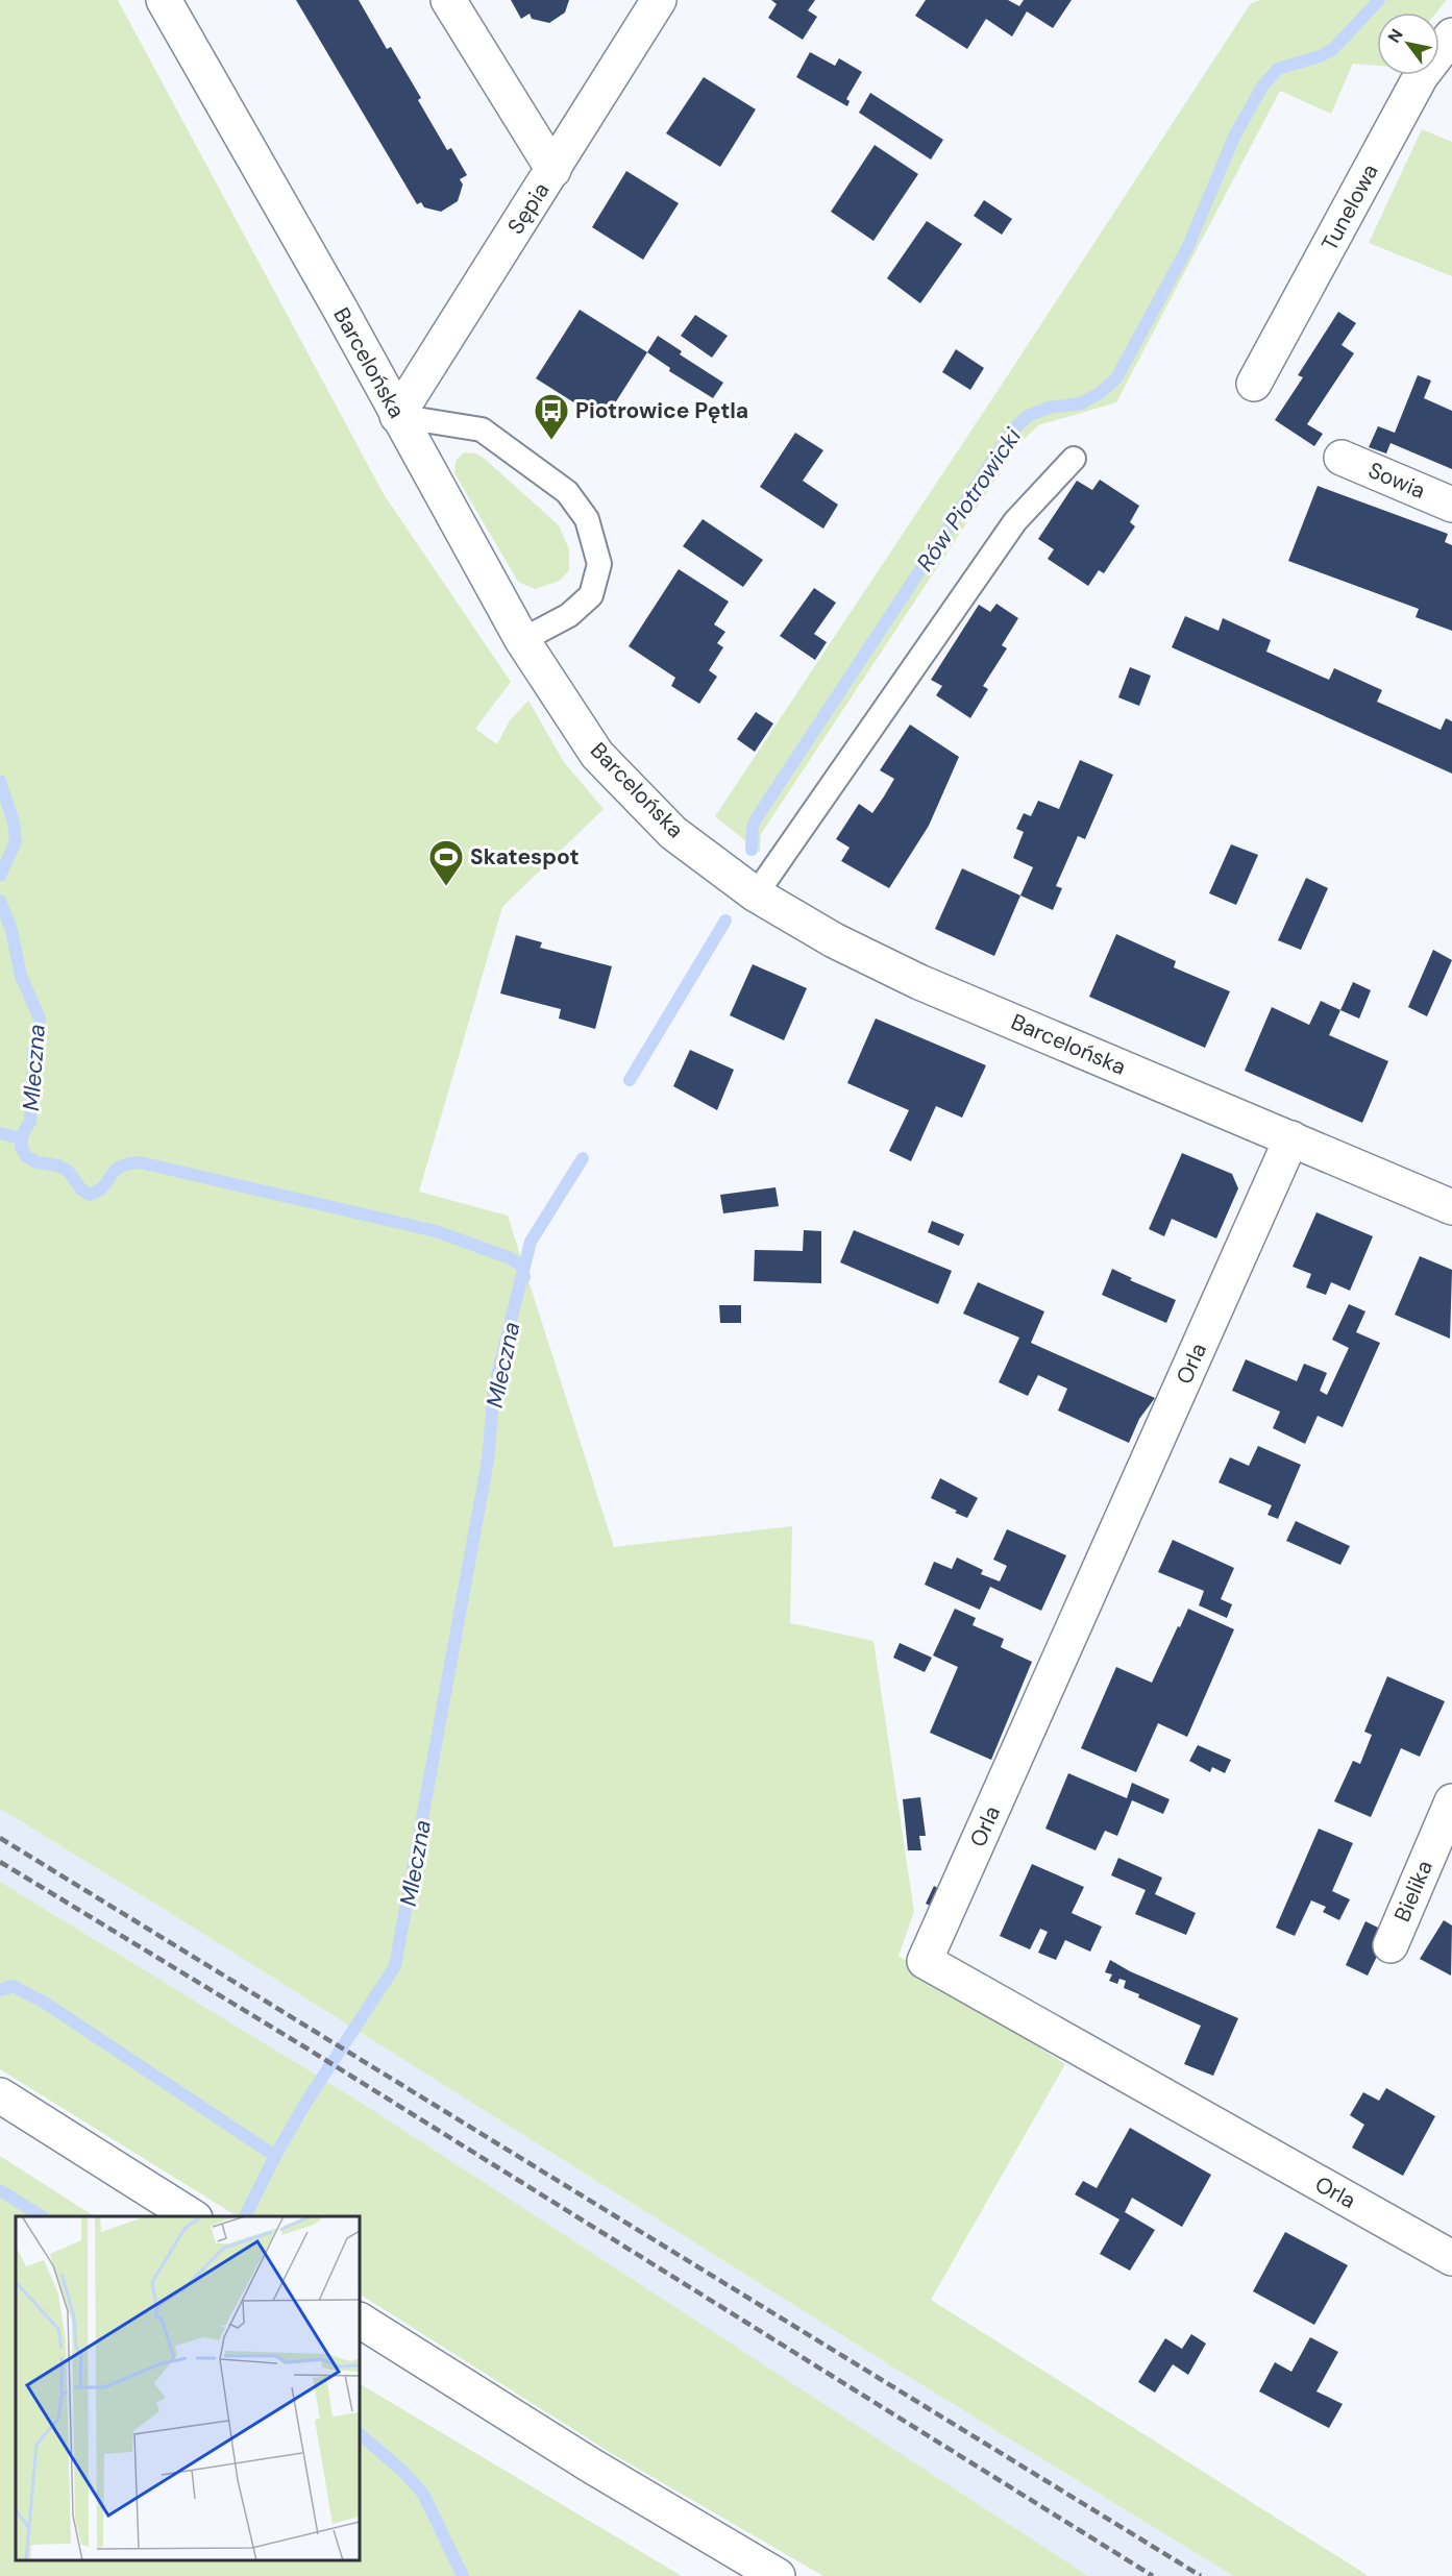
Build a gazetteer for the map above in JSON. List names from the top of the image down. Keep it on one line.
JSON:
{"streets":{"street":["Tunelowa","Sępia","Barcelońska","Sowia","Orla","Bielika"]},"crossings":[["Sępia","Barcelońska"],["Barcelońska","Orla"]],"water":["Rów Piotrowicki","Mleczna"],"places":{"bus stop":["Piotrowice Pętla"],"sports":["Skatespot"]},"north":"top left"}
